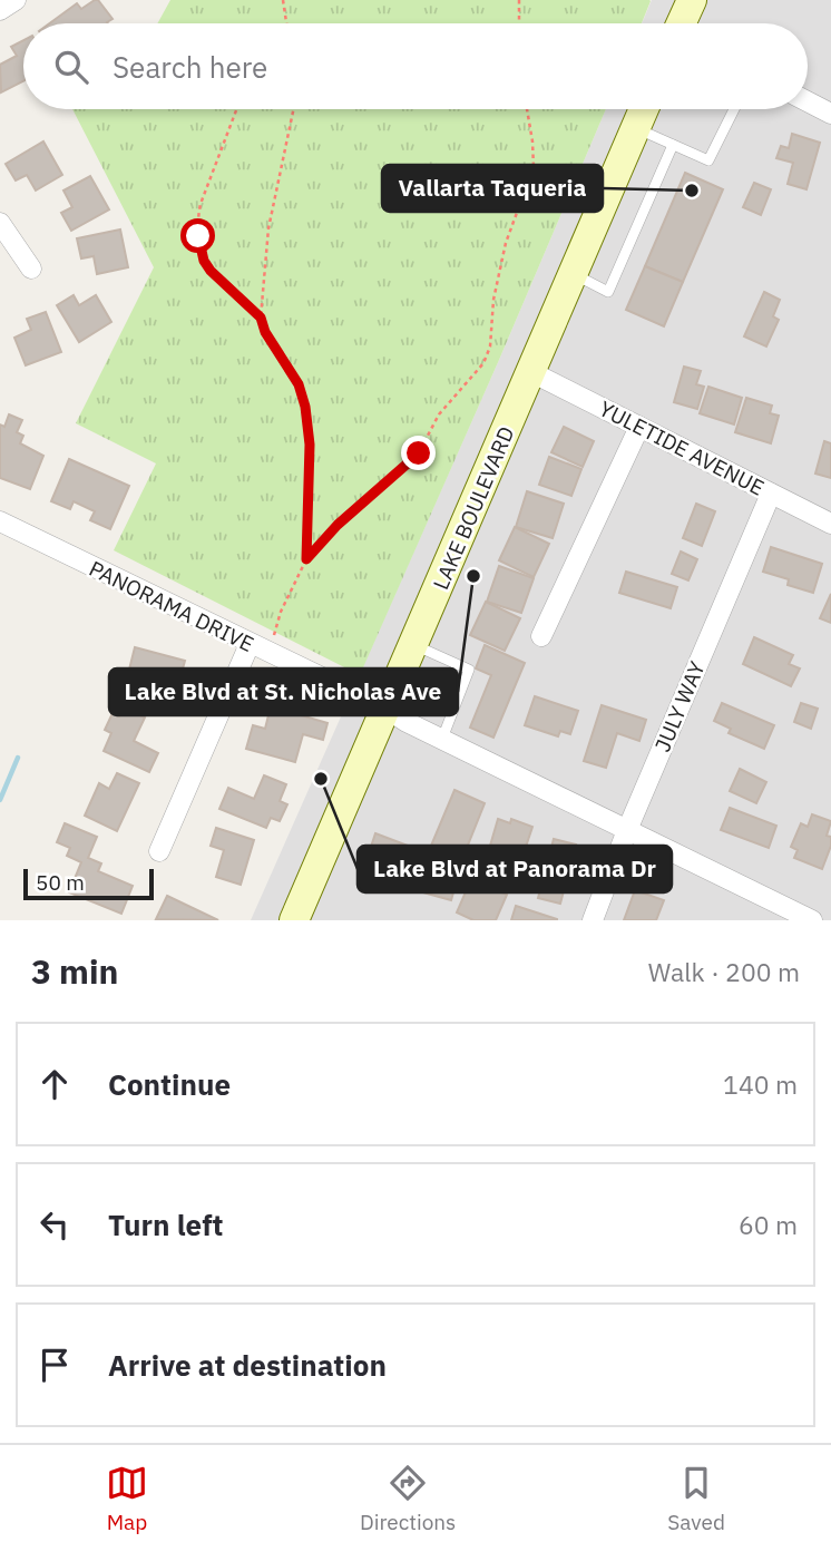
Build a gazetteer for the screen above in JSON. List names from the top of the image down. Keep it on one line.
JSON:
{"streets":{"main road":["LAKE BOULEVARD"],"street":["YULETIDE AVENUE","PANORAMA DRIVE","JULY WAY"]},"crossings":[["YULETIDE AVENUE","LAKE BOULEVARD"],["YULETIDE AVENUE","JULY WAY"],["LAKE BOULEVARD","PANORAMA DRIVE"],["PANORAMA DRIVE","JULY WAY"]],"places":["Vallarta Taqueria","Lake Blvd at St. Nicholas Ave","Lake Blvd at Panorama Dr"],"scale_bar":"50 m","page":{"search":"Search here","scale":"50 m","heading":["3 min","Walk · 200 m"],"list":[["Continue","140 m"],["Turn left","60 m"],"Arrive at destination"],"nav":["Map","Directions","Saved"]}}
